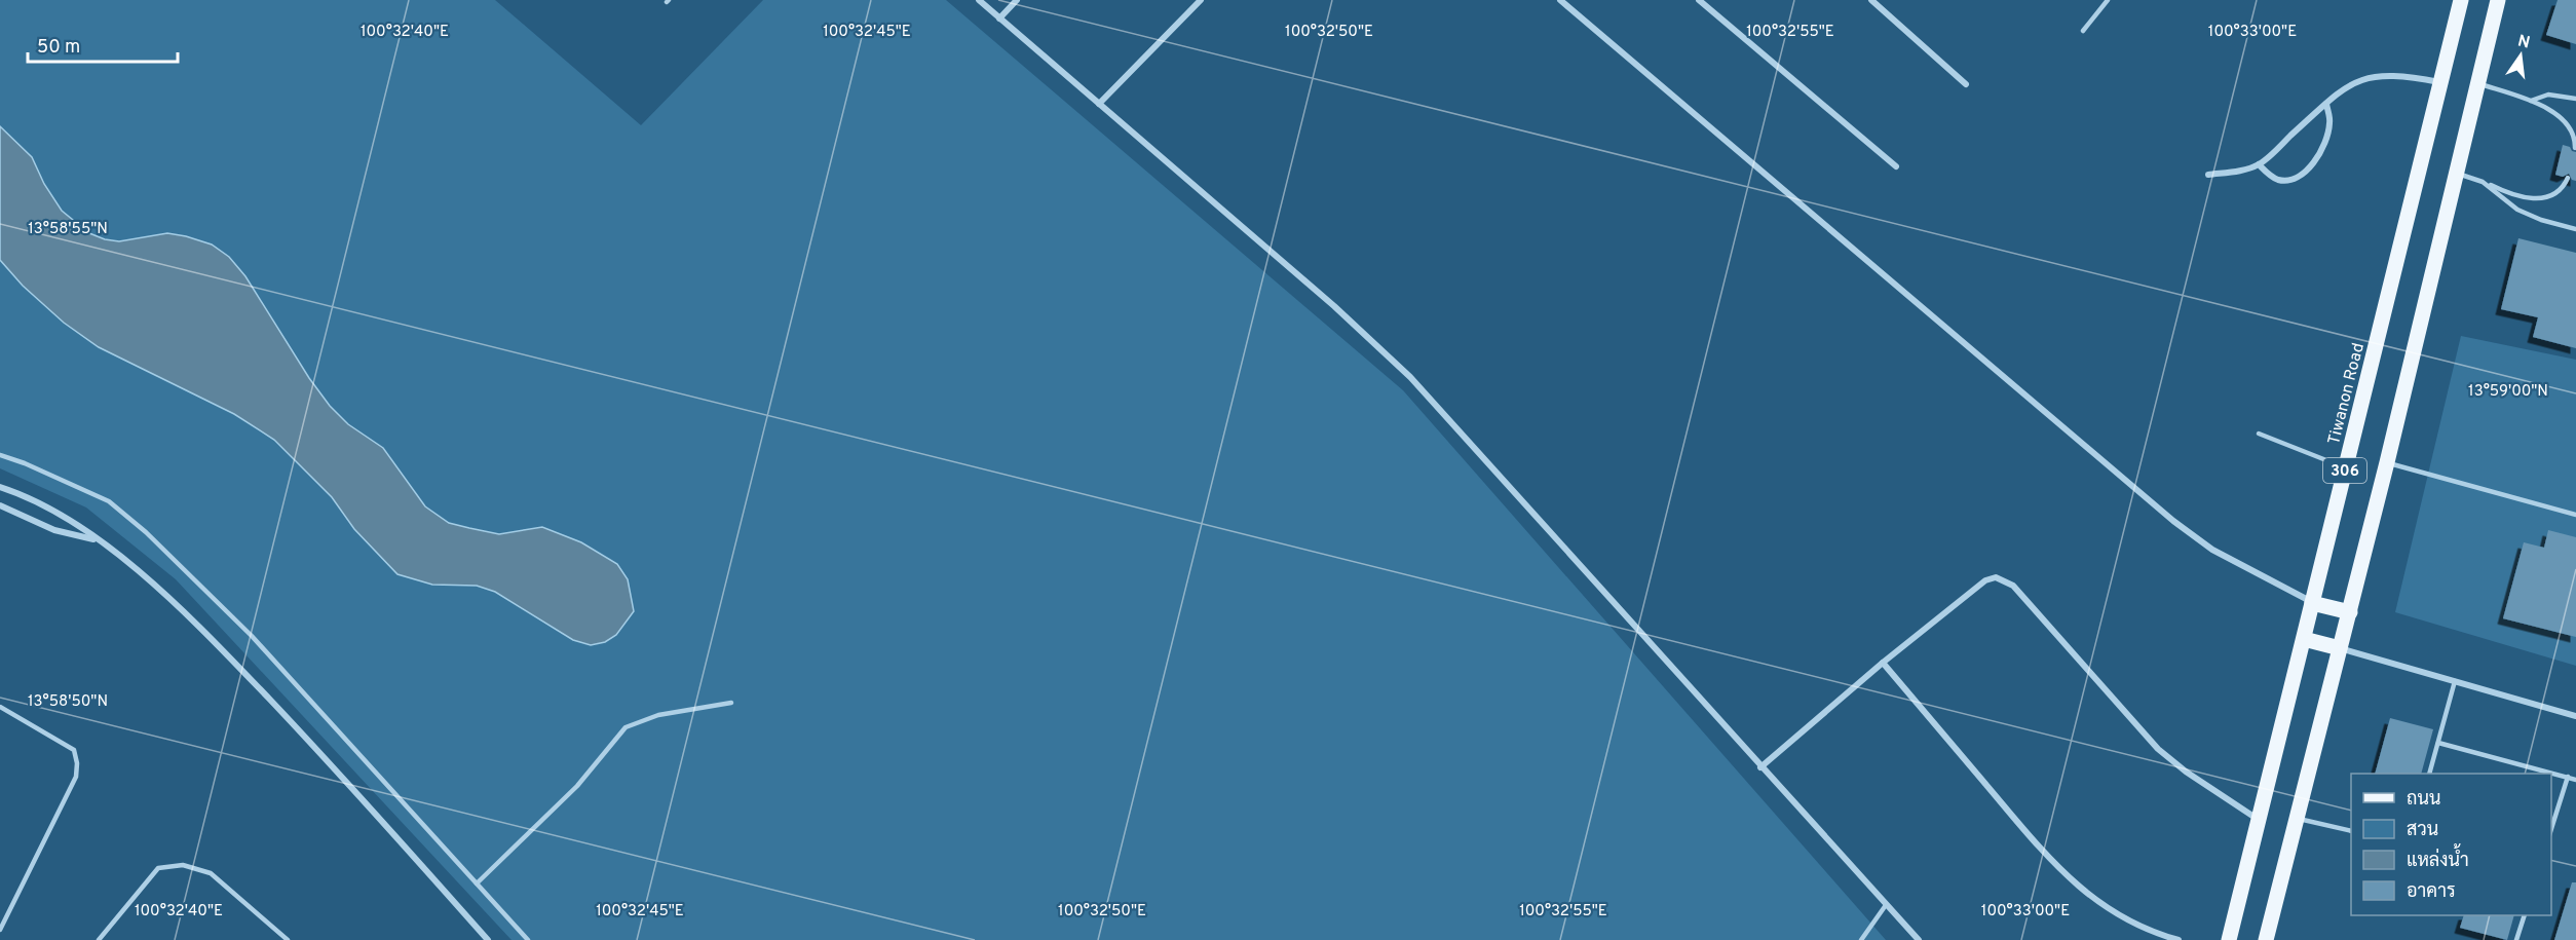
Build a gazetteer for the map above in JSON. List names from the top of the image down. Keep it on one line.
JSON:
{"streets":{"main road":["Tiwanon Road","306"]},"legend":["ถนน","สวน","แหล่งน้ำ","อาคาร"],"scale_bar":"50 m","north":"top","coordinates":["100°32'40\"E","100°32'45\"E","100°32'50\"E","100°32'55\"E","100°33'00\"E","13°58'55\"N","13°59'00\"N","13°58'50\"N"]}
